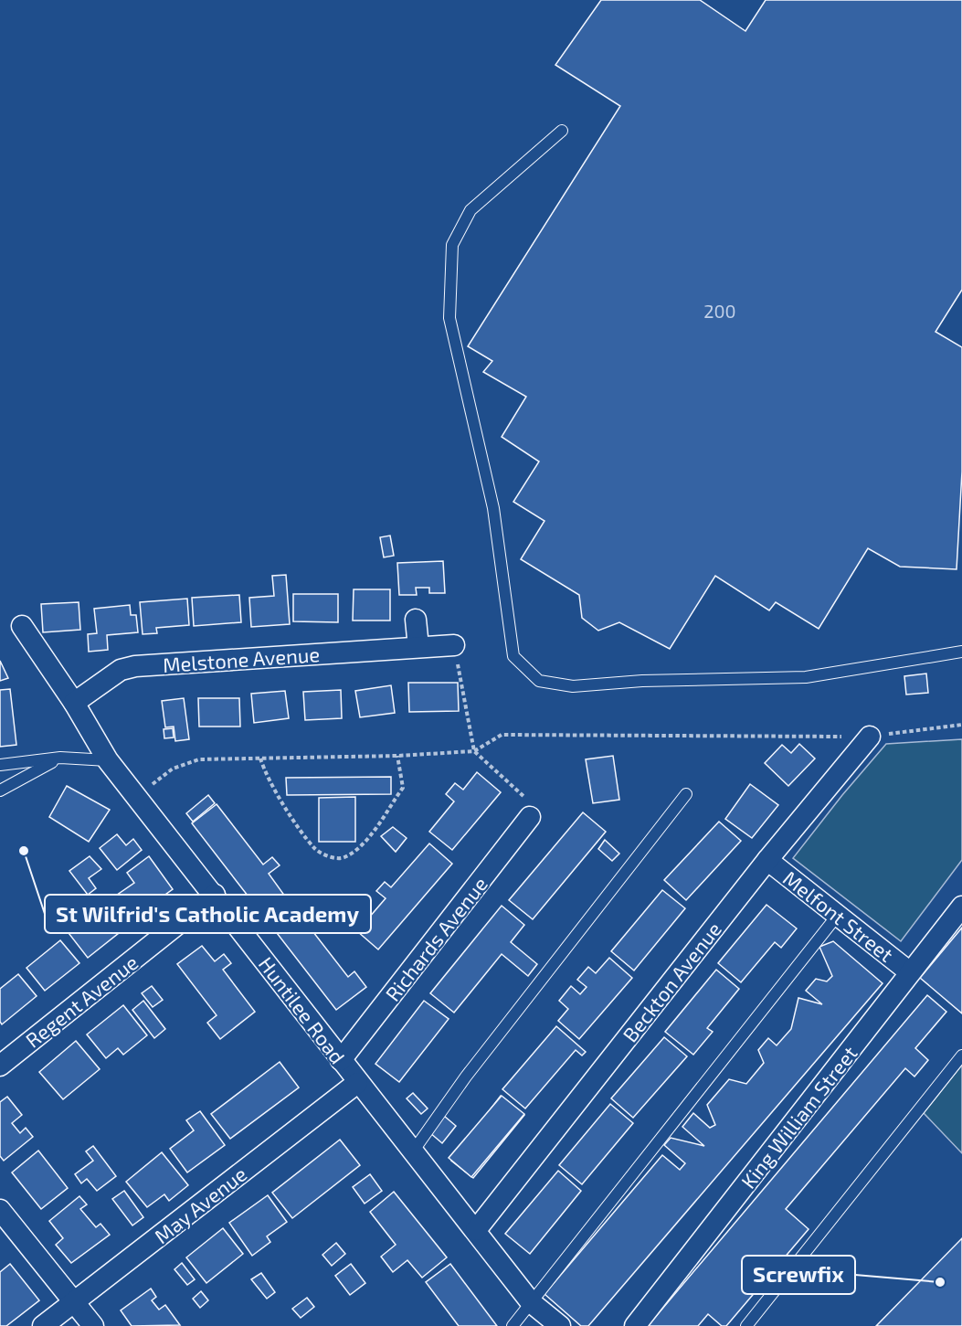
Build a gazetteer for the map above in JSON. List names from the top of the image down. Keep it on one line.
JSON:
{"streets":{"street":["Melstone Avenue","Melfont Street","Richards Avenue","Beckton Avenue","Regent Avenue","Huntilee Road","King William Street","May Avenue"]},"crossings":[["Melstone Avenue","Huntilee Road"],["Melfont Street","Beckton Avenue"],["Melfont Street","King William Street"],["Richards Avenue","Huntilee Road"],["Beckton Avenue","Huntilee Road"],["Regent Avenue","Huntilee Road"],["Huntilee Road","May Avenue"]],"places":["St Wilfrid's Catholic Academy","Screwfix"],"house_numbers":["200"]}
